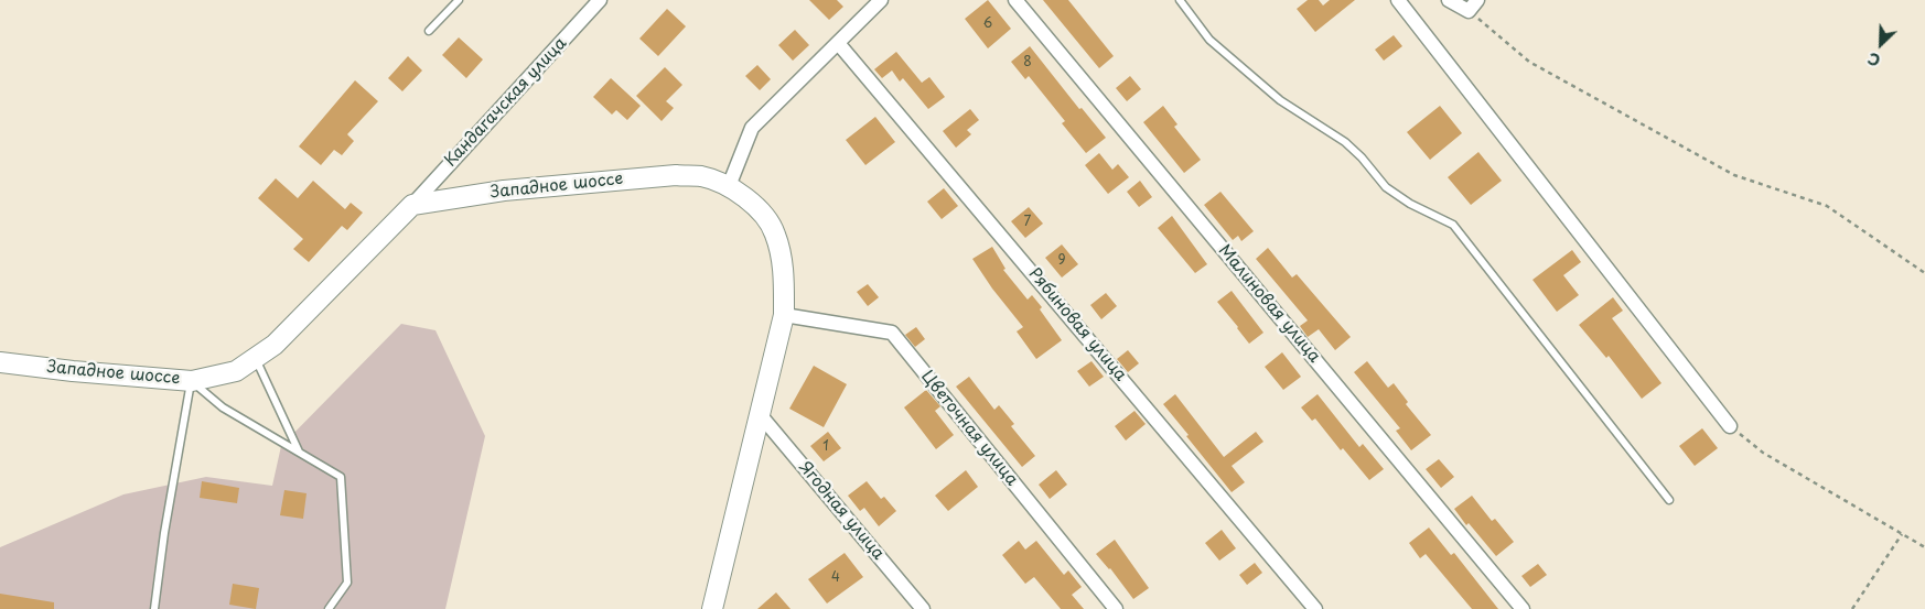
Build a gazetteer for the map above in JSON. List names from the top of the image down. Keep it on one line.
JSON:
{"streets":{"main road":["Западное шоссе"],"street":["Кандагачская улица","Малиновая улица","Рябиновая улица","Цветочная улица","Ягодная улица"]},"crossings":[["Кандагачская улица","Западное шоссе"],["Западное шоссе","Цветочная улица"],["Западное шоссе","Ягодная улица"]],"house_numbers":["6","8","7","9","1","4"],"north":"bottom left"}
